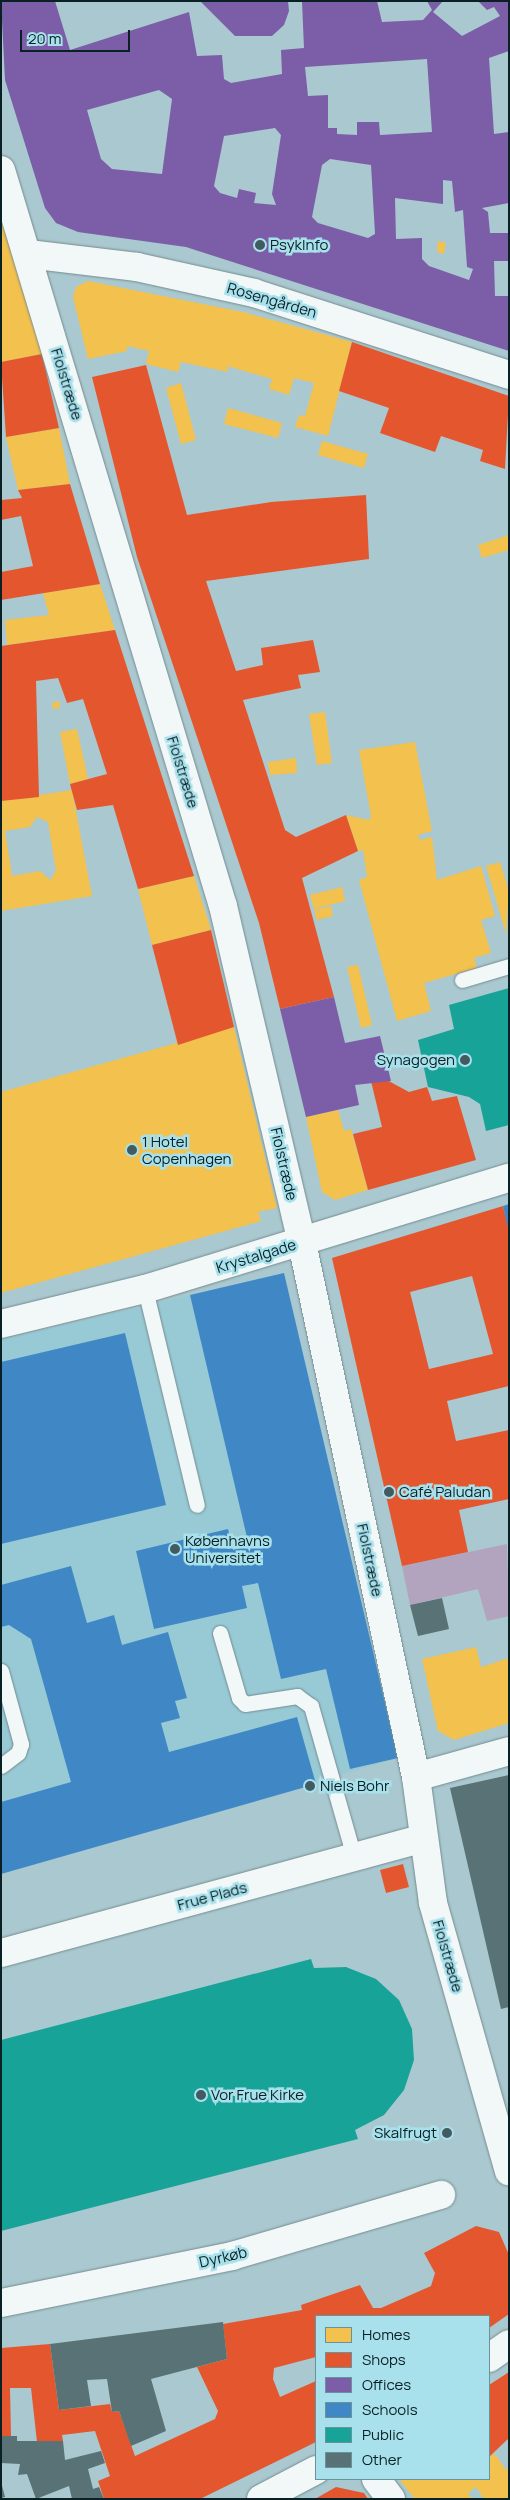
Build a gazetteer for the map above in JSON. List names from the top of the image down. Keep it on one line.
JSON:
{"streets":{"street":["Rosengården","Fiolstræde","Krystalgade","Frue Plads","Dyrkøb"]},"crossings":[["Rosengården","Fiolstræde"],["Fiolstræde","Krystalgade"],["Fiolstræde","Frue Plads"]],"places":["PsykInfo","Synagogen","1 Hotel Copenhagen","Café Paludan","Københavns Universitet","Niels Bohr","Vor Frue Kirke","Skalfrugt"],"legend":["Homes","Shops","Offices","Schools","Public","Other"],"scale_bar":"20 m"}
